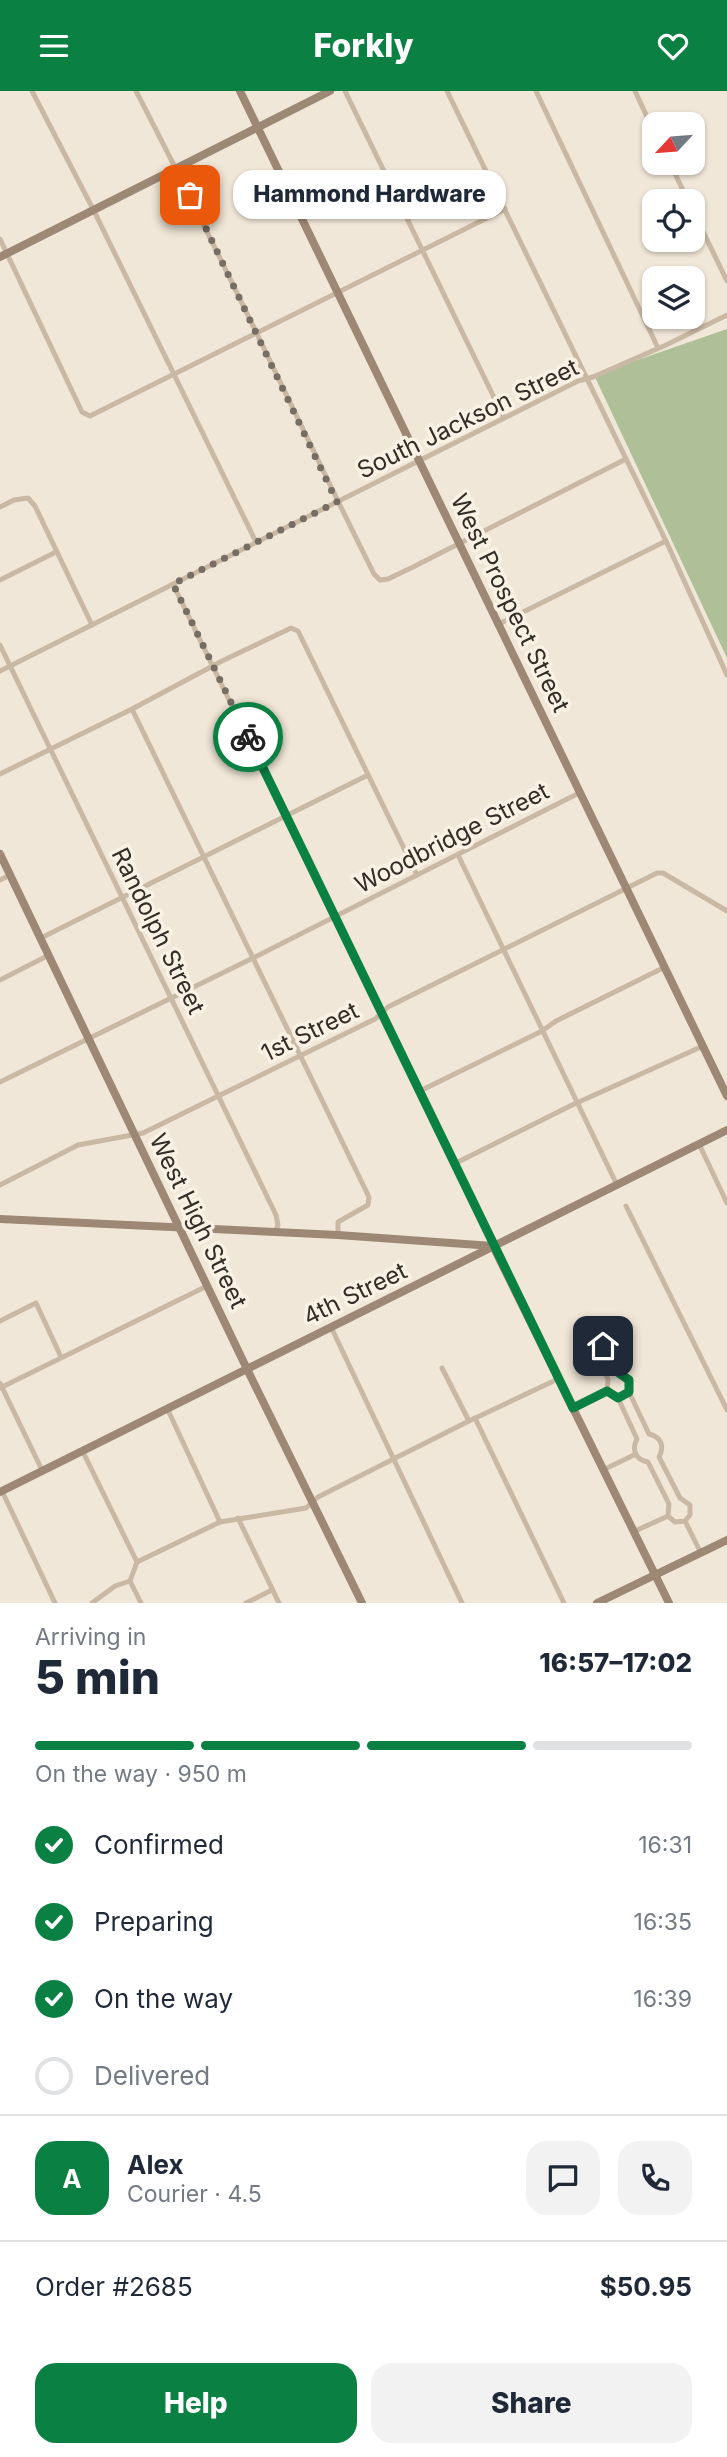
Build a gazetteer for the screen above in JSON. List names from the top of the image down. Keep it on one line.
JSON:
{"streets":{"street":["South Jackson Street","West Prospect Street","Woodbridge Street","Randolph Street","1st Street","West High Street","4th Street"]},"crossings":[["South Jackson Street","West Prospect Street"],["South Jackson Street","Randolph Street"],["West Prospect Street","Woodbridge Street"],["West Prospect Street","1st Street"],["Woodbridge Street","Randolph Street"],["Woodbridge Street","West High Street"],["Randolph Street","1st Street"],["1st Street","West High Street"],["West High Street","4th Street"]],"places":["Hammond Hardware"],"north":"bottom left","page":{"header":"Forkly","bubble":"Hammond Hardware","heading":["5 min","Arriving in","16:57–17:02"],"panel":["Alex","Courier · 4.5","Order #2685","$50.95"],"bar":"On the way · 950 m","list":[["Confirmed","16:31"],["Preparing","16:35"],["On the way","16:39"],"Delivered"],"round":"A","buttons":["Help","Share"]}}
